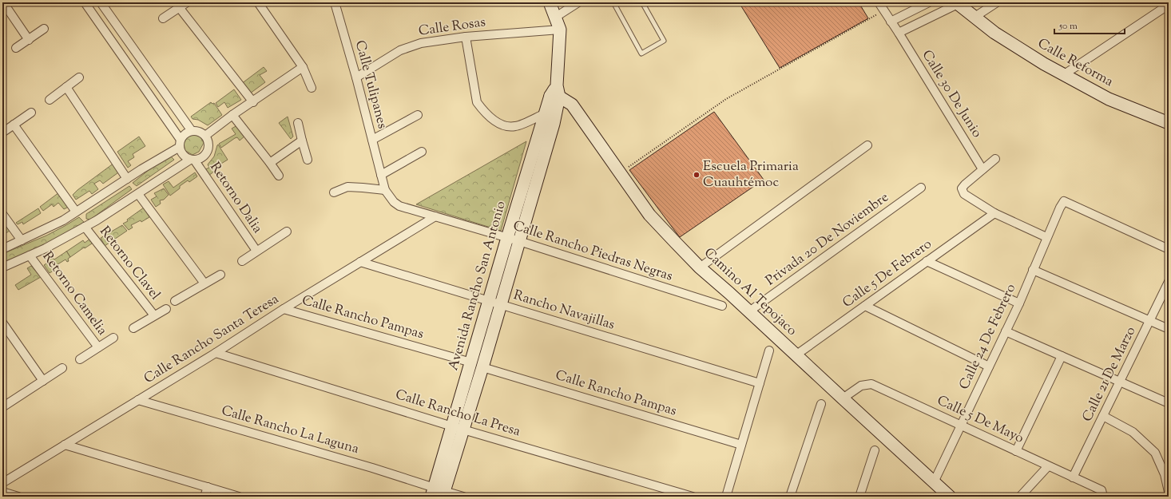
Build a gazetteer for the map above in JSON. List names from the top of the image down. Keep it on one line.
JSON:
{"streets":{"street":["Calle Rosas","Calle Reforma","Calle Tulipanes","Calle 30 De Junio","Retorno Dalia","Privada 20 De Noviembre","Calle Rancho Piedras Negras","Retorno Clavel","Calle 5 De Febrero","Avenida Rancho San Antonio","Camino Al Tepojaco","Retorno Camelia","Rancho Navajillas","Calle Rancho Pampas","Calle 24 De Febrero","Calle Rancho Santa Teresa","Calle 21 De Marzo","Calle Rancho La Presa","Calle 5 De Mayo","Calle Rancho La Laguna"]},"crossings":[["Calle Rosas","Calle Tulipanes"],["Calle Rosas","Avenida Rancho San Antonio"],["Calle Tulipanes","Calle Rancho Piedras Negras"],["Privada 20 De Noviembre","Camino Al Tepojaco"],["Calle Rancho Piedras Negras","Avenida Rancho San Antonio"],["Calle Rancho Piedras Negras","Calle Rancho Santa Teresa"],["Calle 5 De Febrero","Camino Al Tepojaco"],["Avenida Rancho San Antonio","Camino Al Tepojaco"],["Avenida Rancho San Antonio","Rancho Navajillas"],["Avenida Rancho San Antonio","Calle Rancho Pampas"],["Avenida Rancho San Antonio","Calle Rancho La Presa"],["Avenida Rancho San Antonio","Calle Rancho La Laguna"],["Camino Al Tepojaco","Calle 24 De Febrero"],["Camino Al Tepojaco","Calle 5 De Mayo"],["Rancho Navajillas","Calle Rancho Santa Teresa"],["Calle Rancho Pampas","Calle Rancho Santa Teresa"],["Calle 24 De Febrero","Calle 5 De Mayo"],["Calle Rancho Santa Teresa","Calle Rancho La Presa"],["Calle Rancho Santa Teresa","Calle Rancho La Laguna"],["Calle 21 De Marzo","Calle 5 De Mayo"]],"places":["Escuela Primaria Cuauhtémoc"],"scale_bar":"50 m"}
